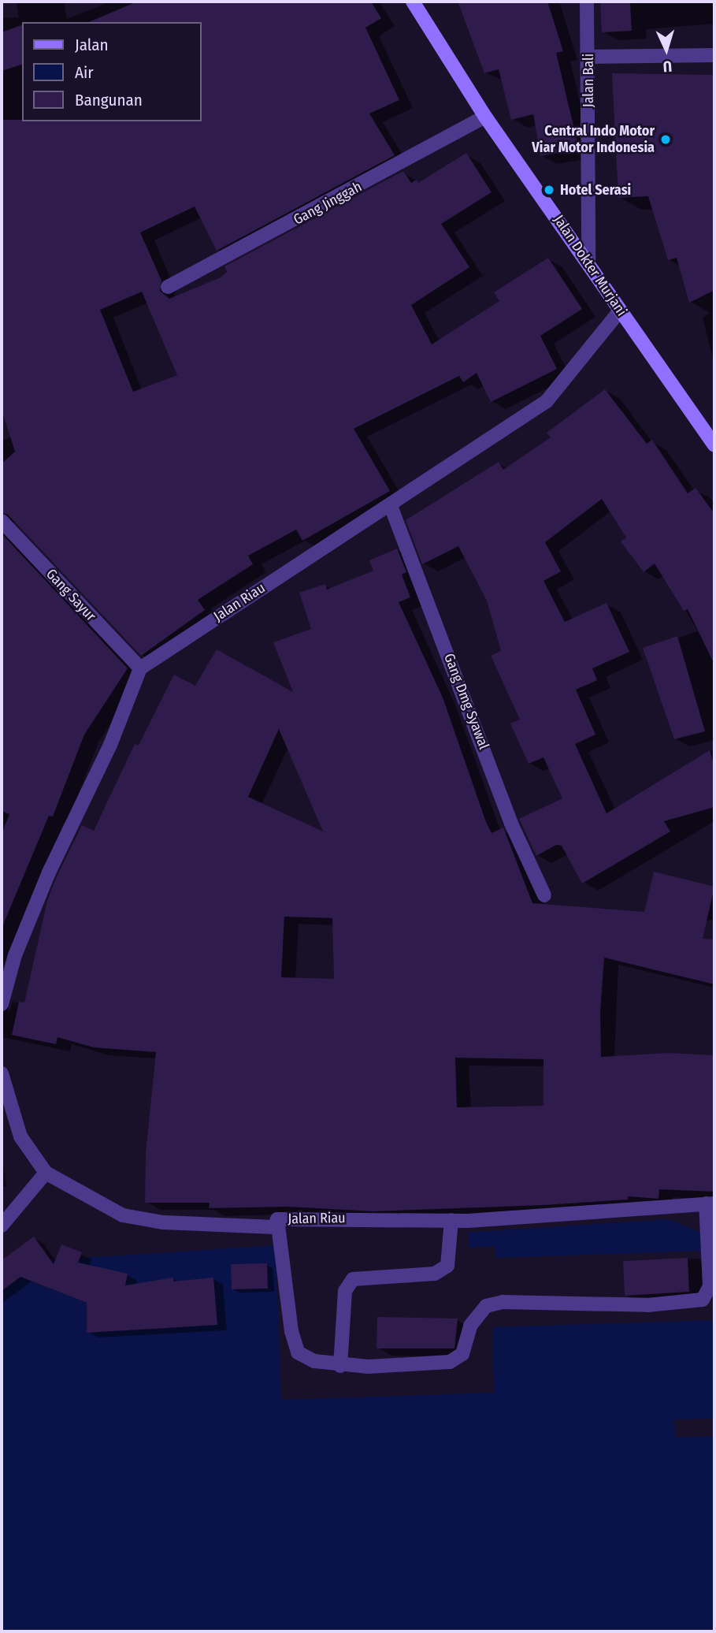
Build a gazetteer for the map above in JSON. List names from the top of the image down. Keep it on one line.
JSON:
{"streets":{"street":["Jalan Bali","Gang Jinggah","Jalan Dokter Murjani","Gang Sayur","Jalan Riau","Gang Dmg Syawal"]},"crossings":[["Jalan Bali","Jalan Dokter Murjani"],["Gang Jinggah","Jalan Dokter Murjani"],["Jalan Dokter Murjani","Jalan Riau"],["Gang Sayur","Jalan Riau"],["Jalan Riau","Gang Dmg Syawal"]],"places":["Central Indo Motor Viar Motor Indonesia","Hotel Serasi"],"legend":["Jalan","Air","Bangunan"],"north":"bottom"}
